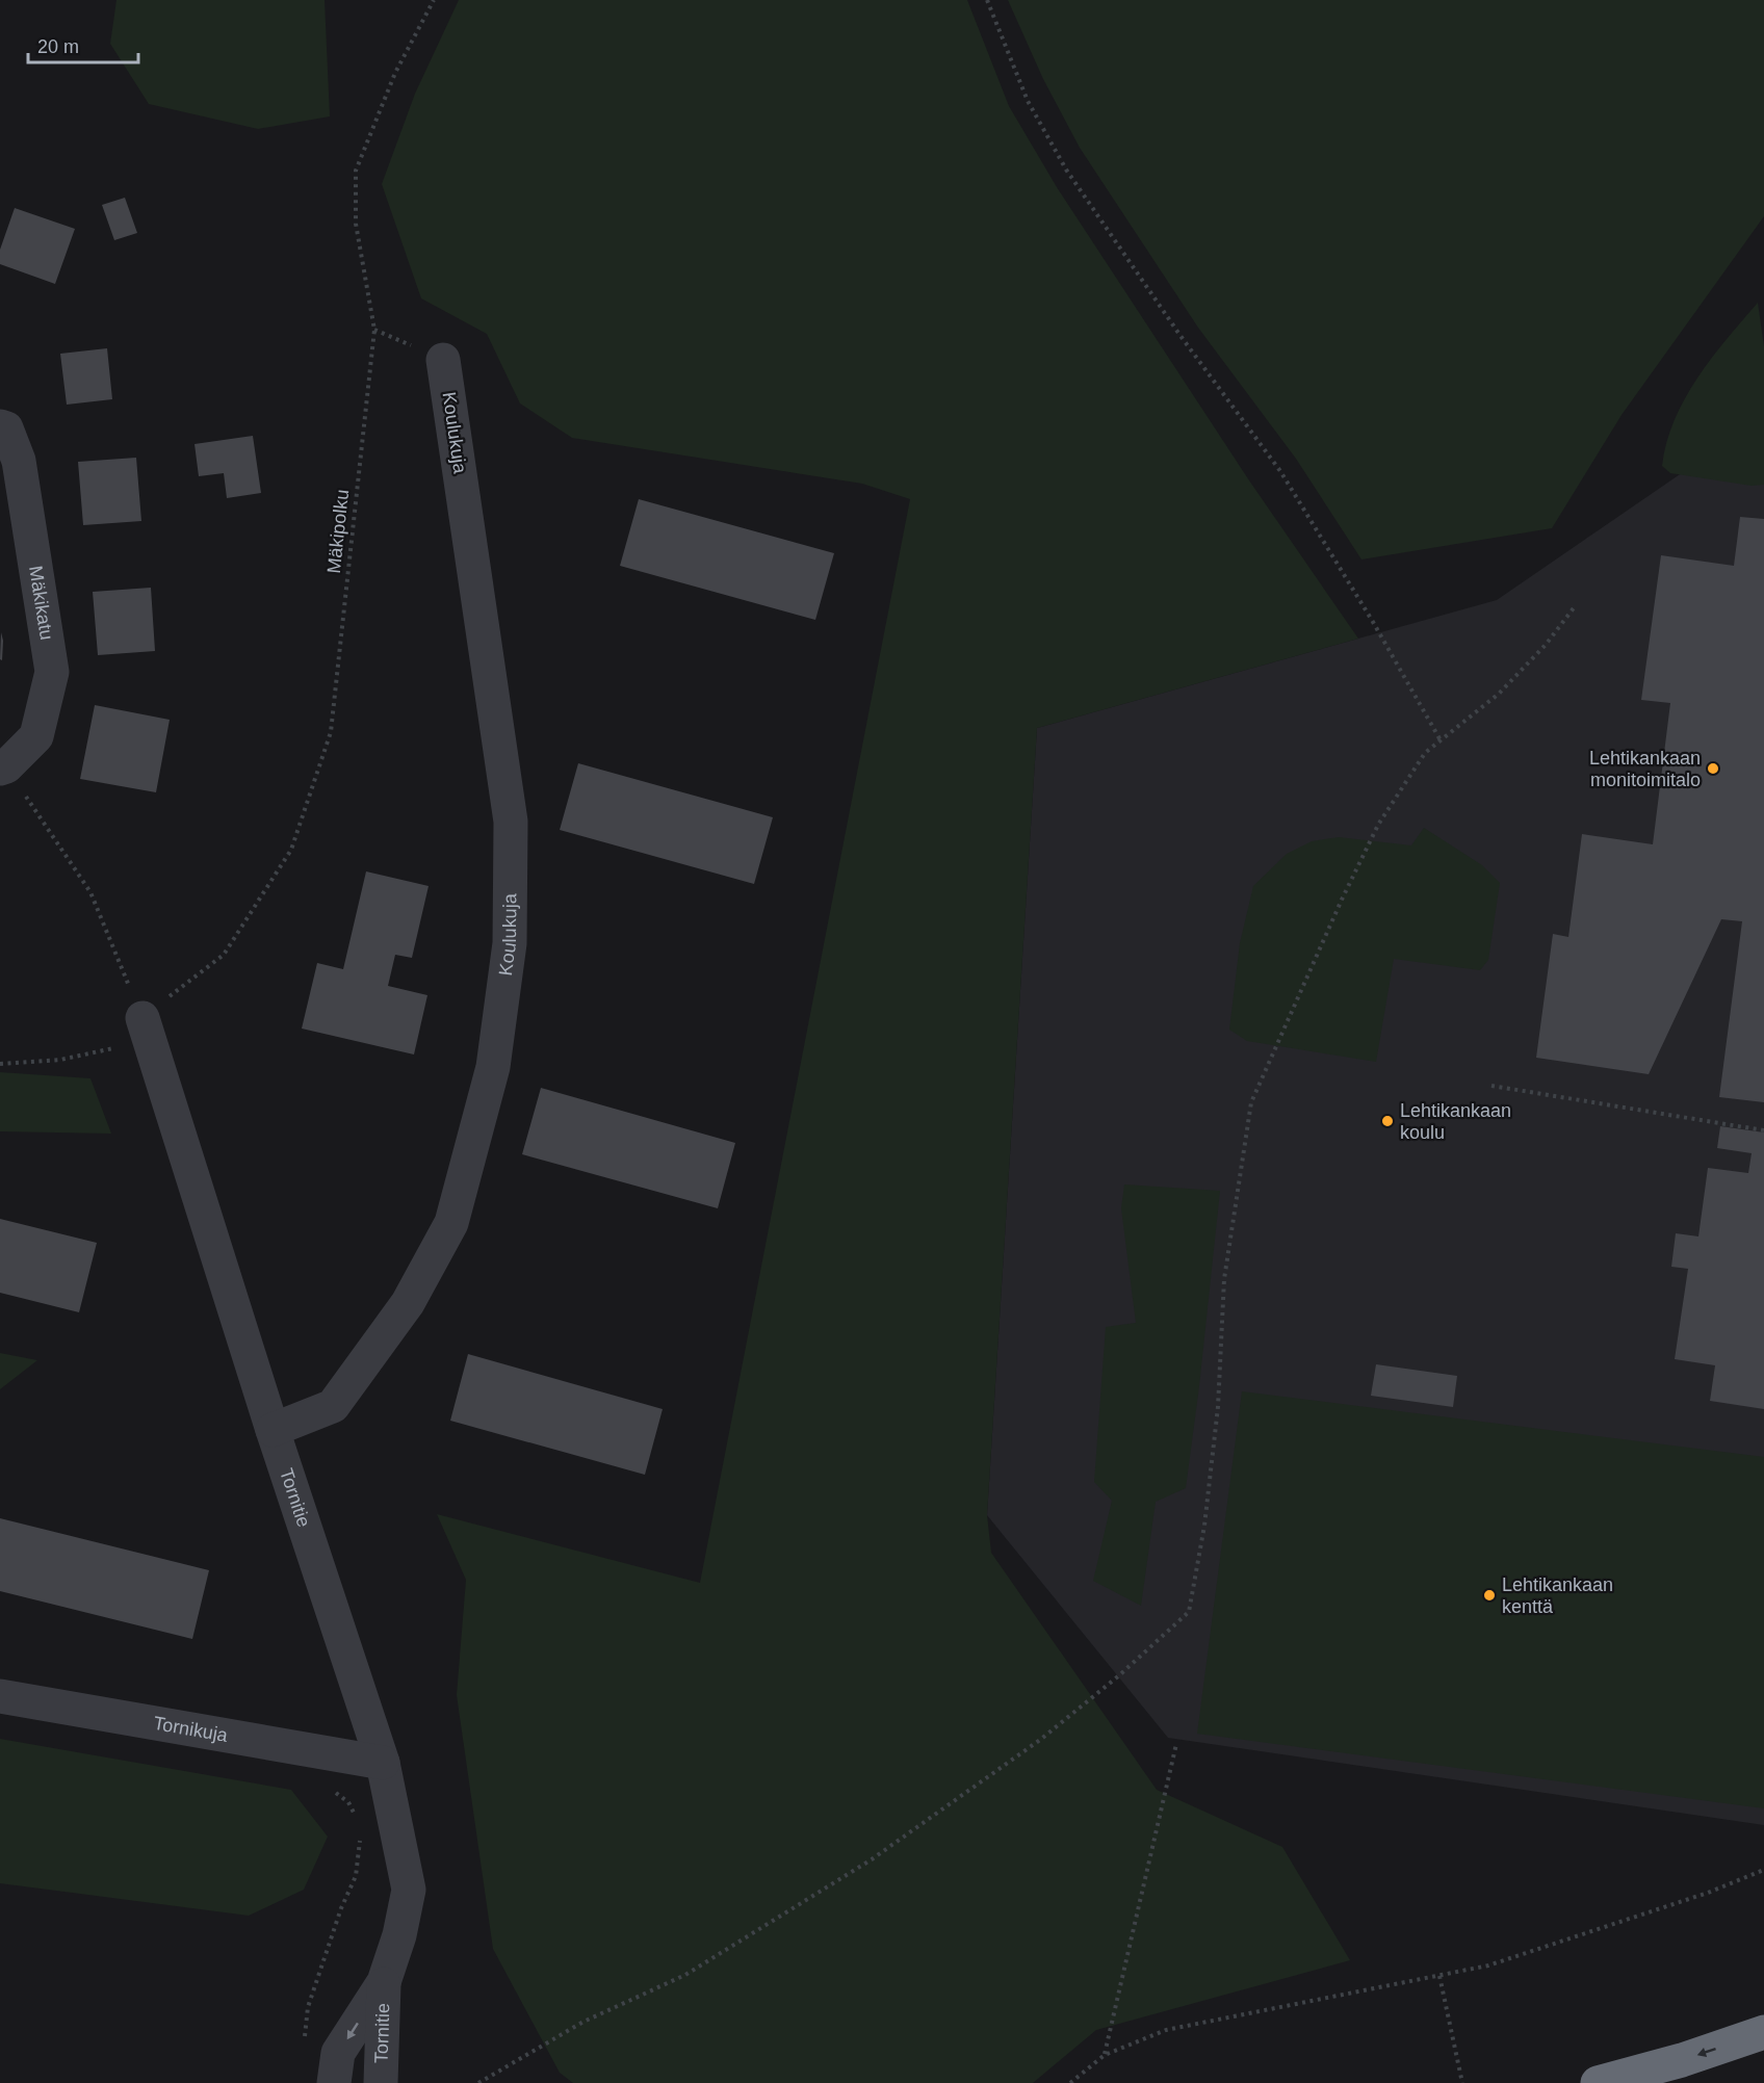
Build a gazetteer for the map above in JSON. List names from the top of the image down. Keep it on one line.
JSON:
{"streets":{"street":["Koulukuja","Mäkikatu","Tornitie","Tornikuja"],"path":["Mäkipolku"]},"crossings":[["Koulukuja","Tornitie"],["Mäkipolku","Tornitie"],["Tornitie","Tornikuja"]],"places":["Lehtikankaan monitoimitalo","Lehtikankaan koulu","Lehtikankaan kenttä"],"scale_bar":"20 m"}
